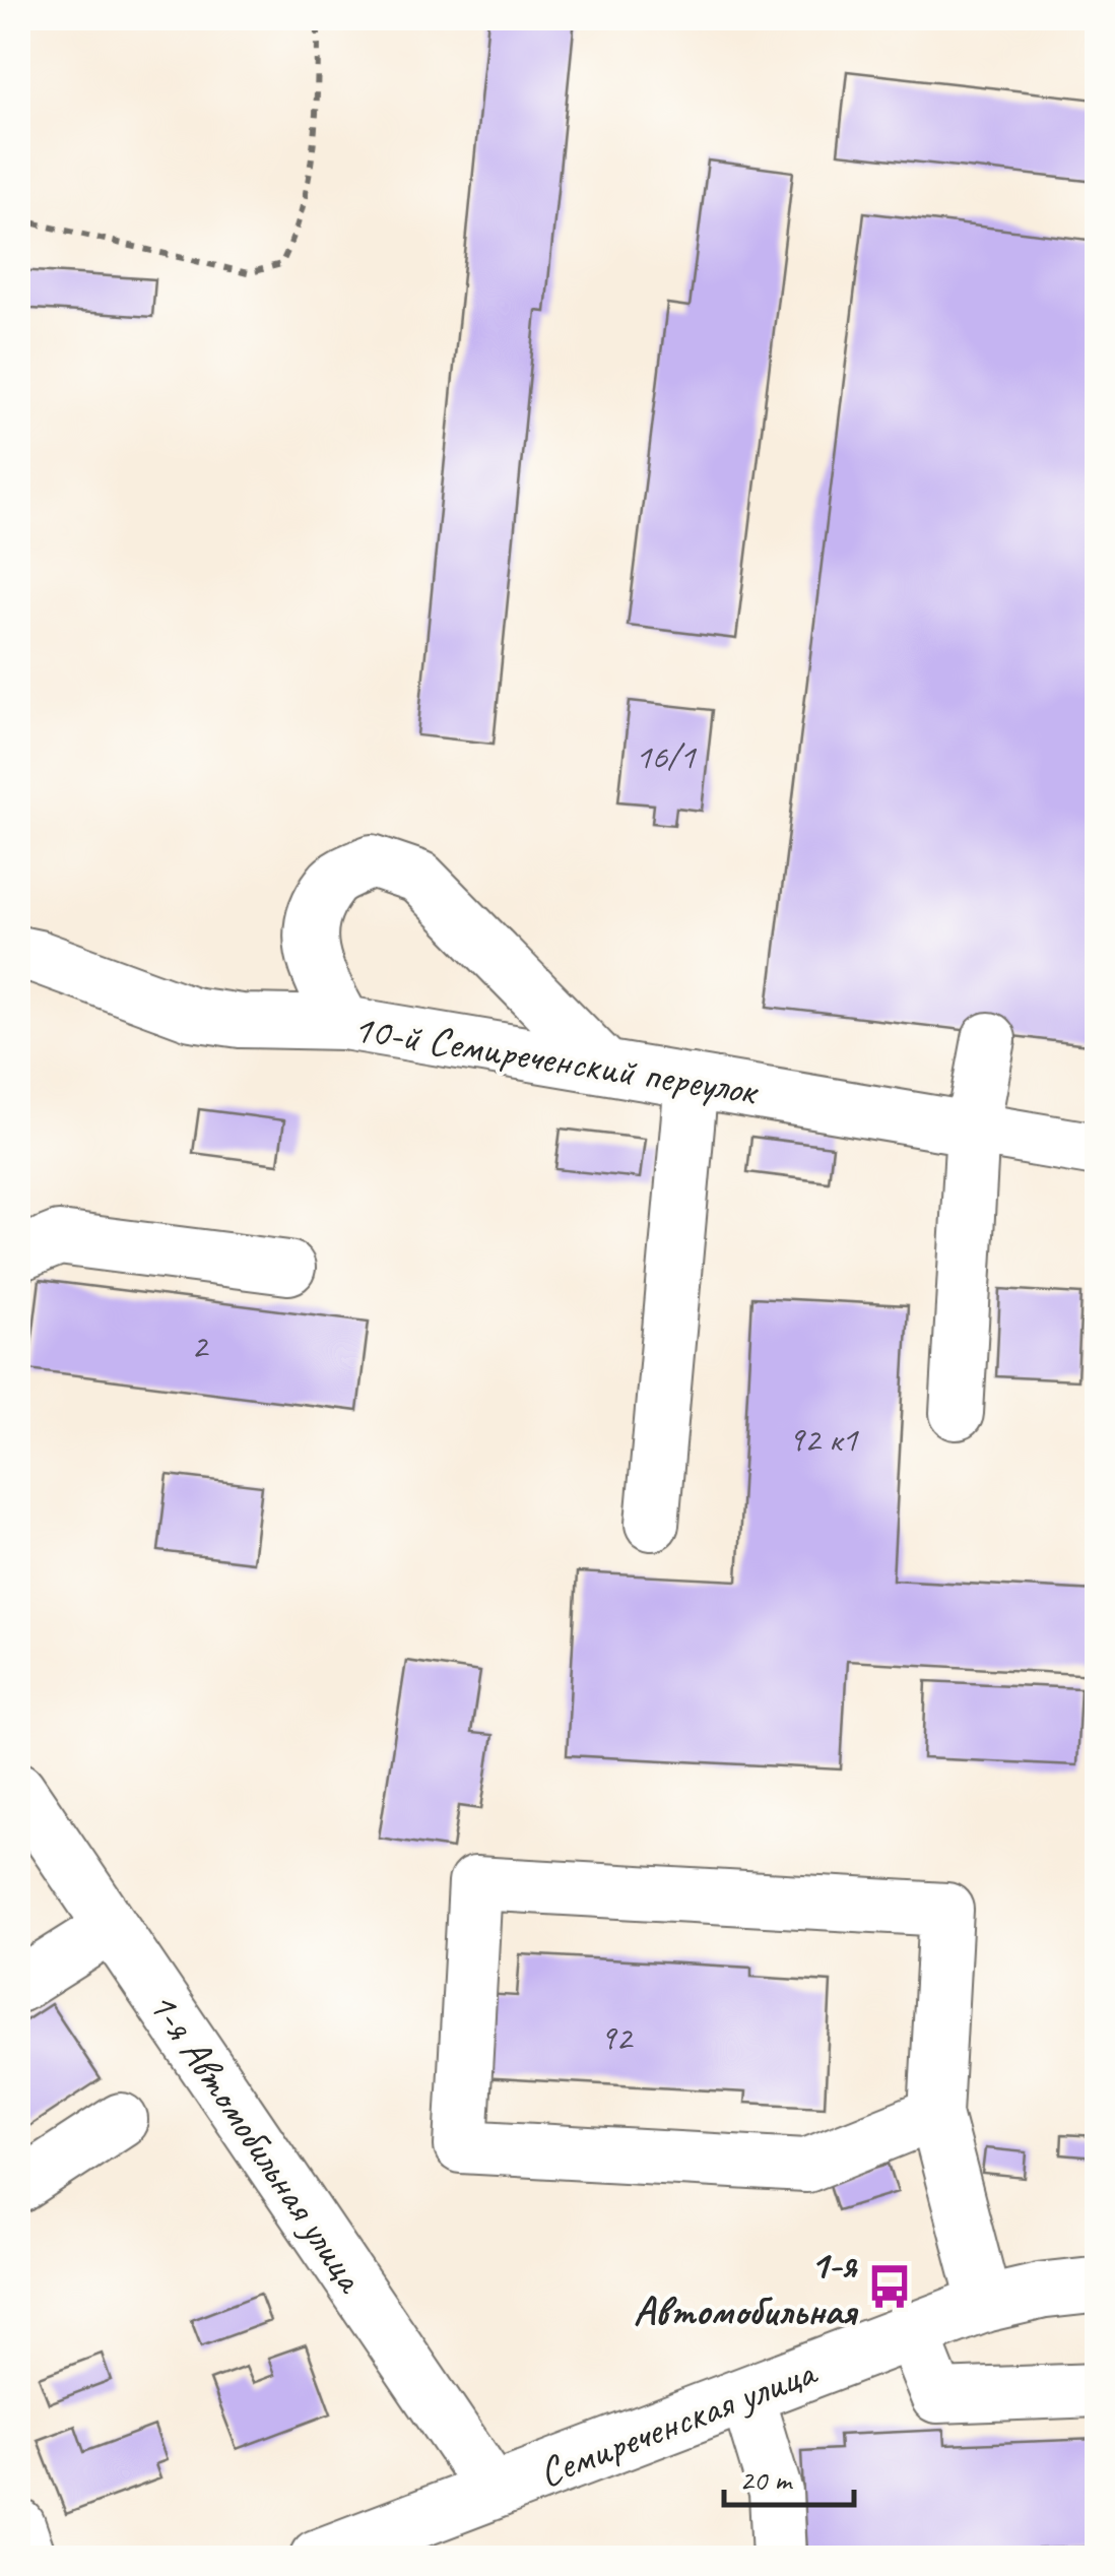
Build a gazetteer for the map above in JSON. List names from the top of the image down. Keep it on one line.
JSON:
{"streets":{"main road":["Семиреченская улица"],"street":["10-й Семиреченский переулок","1-я Автомобильная улица"]},"crossings":[["1-я Автомобильная улица","Семиреченская улица"]],"places":{"bus stop":["1-я Автомобильная"]},"house_numbers":["16/1","2","92 к1","92"],"scale_bar":"20 m"}
